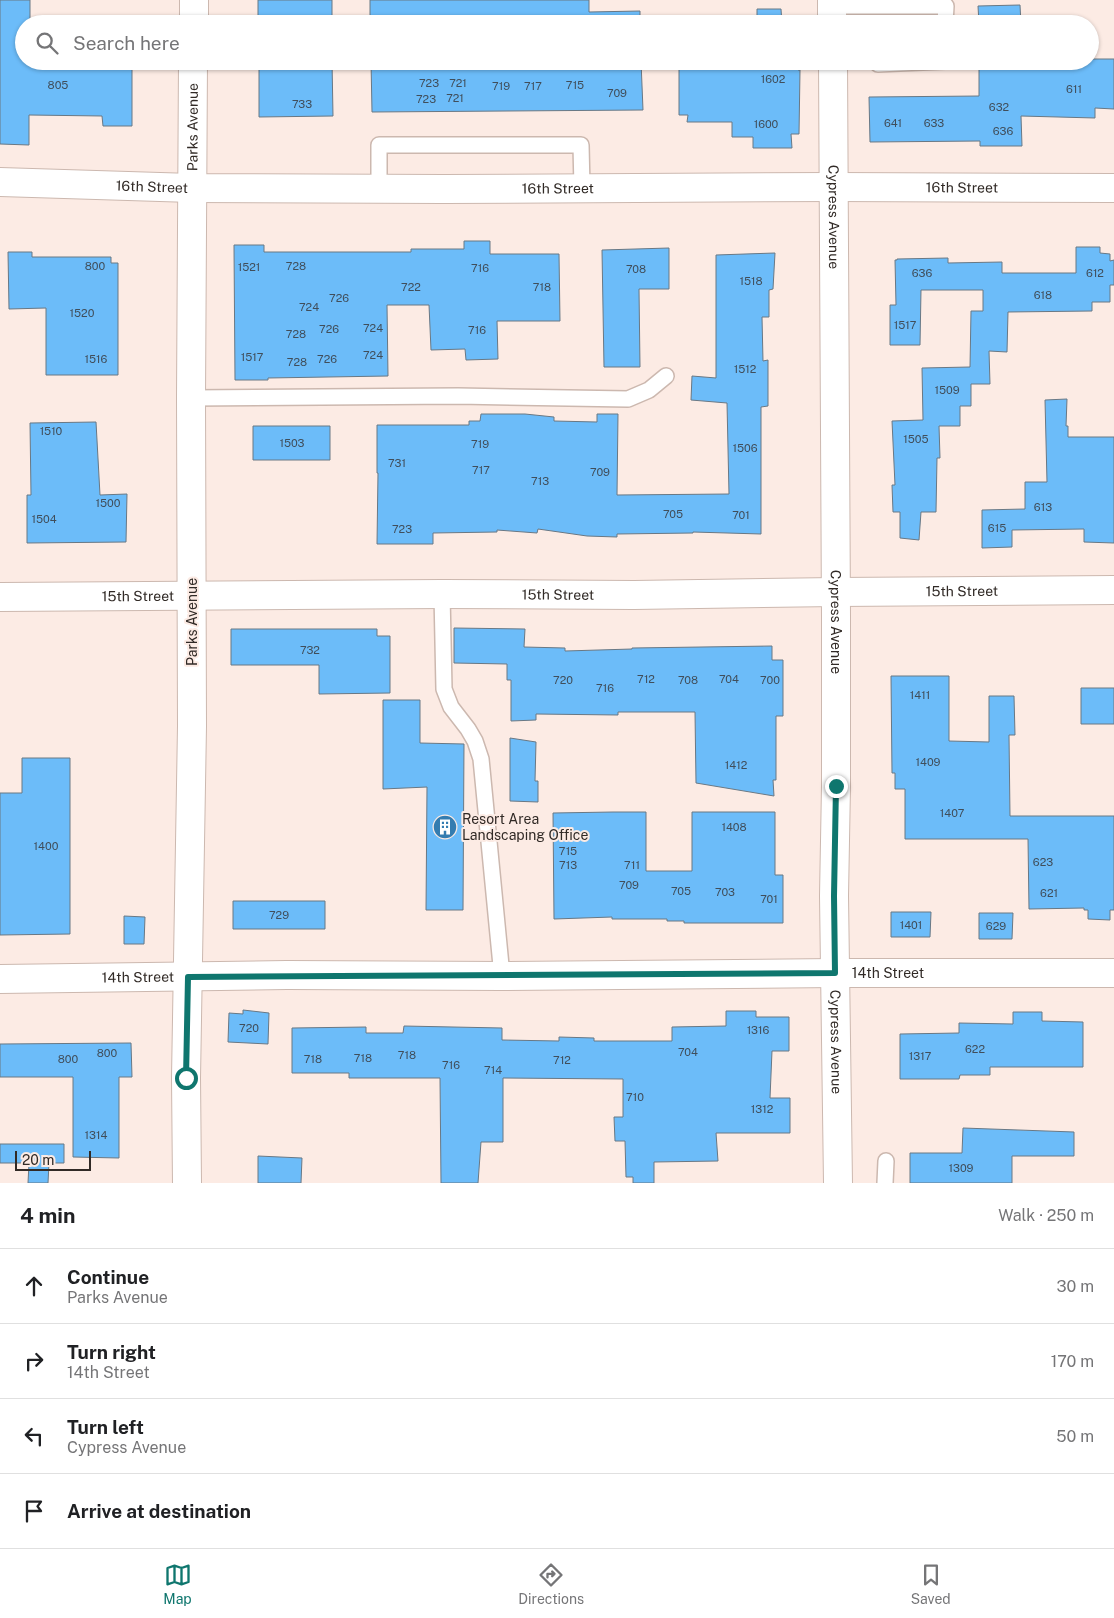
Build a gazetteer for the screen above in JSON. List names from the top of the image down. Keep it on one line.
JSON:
{"streets":{"street":["Parks Avenue","16th Street","Cypress Avenue","15th Street","14th Street"]},"crossings":[["Parks Avenue","16th Street"],["Parks Avenue","15th Street"],["Parks Avenue","14th Street"],["16th Street","Cypress Avenue"],["Cypress Avenue","15th Street"],["Cypress Avenue","14th Street"]],"places":{"building":["Resort Area Landscaping Office"]},"house_numbers":["1602","723","721","805","715","719","717","611","709","721","723","733","632","641","633","1600","636","800","728","1521","716","708","636","612","1518","722","718","618","726","724","1520","1517","724","726","716","728","724","1517","1516","726","728","1512","1509","1510","1505","1503","719","1506","731","717","709","713","1500","613","705","701","1504","615","723","732","712","704","720","708","700","716","1411","1409","1412","1407","1408","1400","715","623","713","711","709","705","703","621","701","729","1401","629","720","1316","622","704","800","718","1317","718","800","718","712","716","714","710","1312","1314","1309"],"scale_bar":"20 m","page":{"search":"Search here","scale":"20 m","heading":["4 min","Walk · 250 m"],"list":[["Continue","Parks Avenue","30 m"],["Turn right","14th Street","170 m"],["Turn left","Cypress Avenue","50 m"],"Arrive at destination"],"nav":["Map","Directions","Saved"]}}
